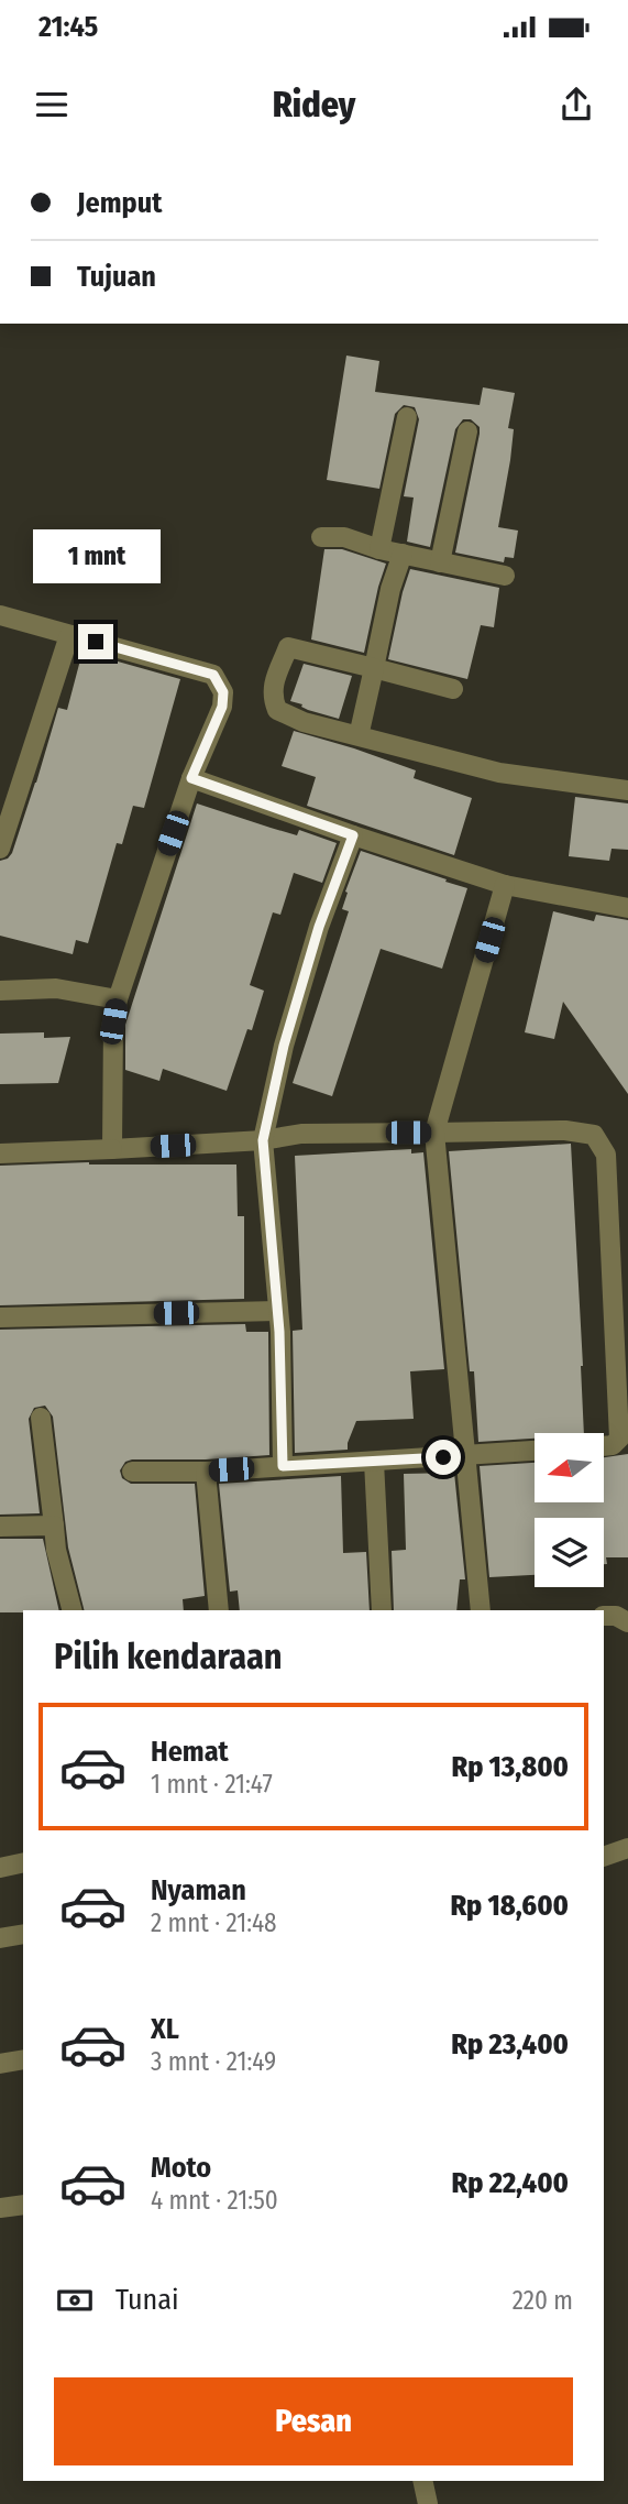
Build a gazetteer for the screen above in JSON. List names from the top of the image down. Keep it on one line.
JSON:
{"north":"left","page":{"status":"21:45","header":"Ridey","banner":["Jemput","Tujuan"],"bubble":"1 mnt","heading":"Pilih kendaraan","list":[{"name":"Hemat","note":"1 mnt · 21:47","value":"Rp 13,800"},{"name":"Nyaman","note":"2 mnt · 21:48","value":"Rp 18,600"},{"name":"XL","note":"3 mnt · 21:49","value":"Rp 23,400"},{"name":"Moto","note":"4 mnt · 21:50","value":"Rp 22,400"}],"pay":["Tunai","220 m"],"buttons":"Pesan"}}
